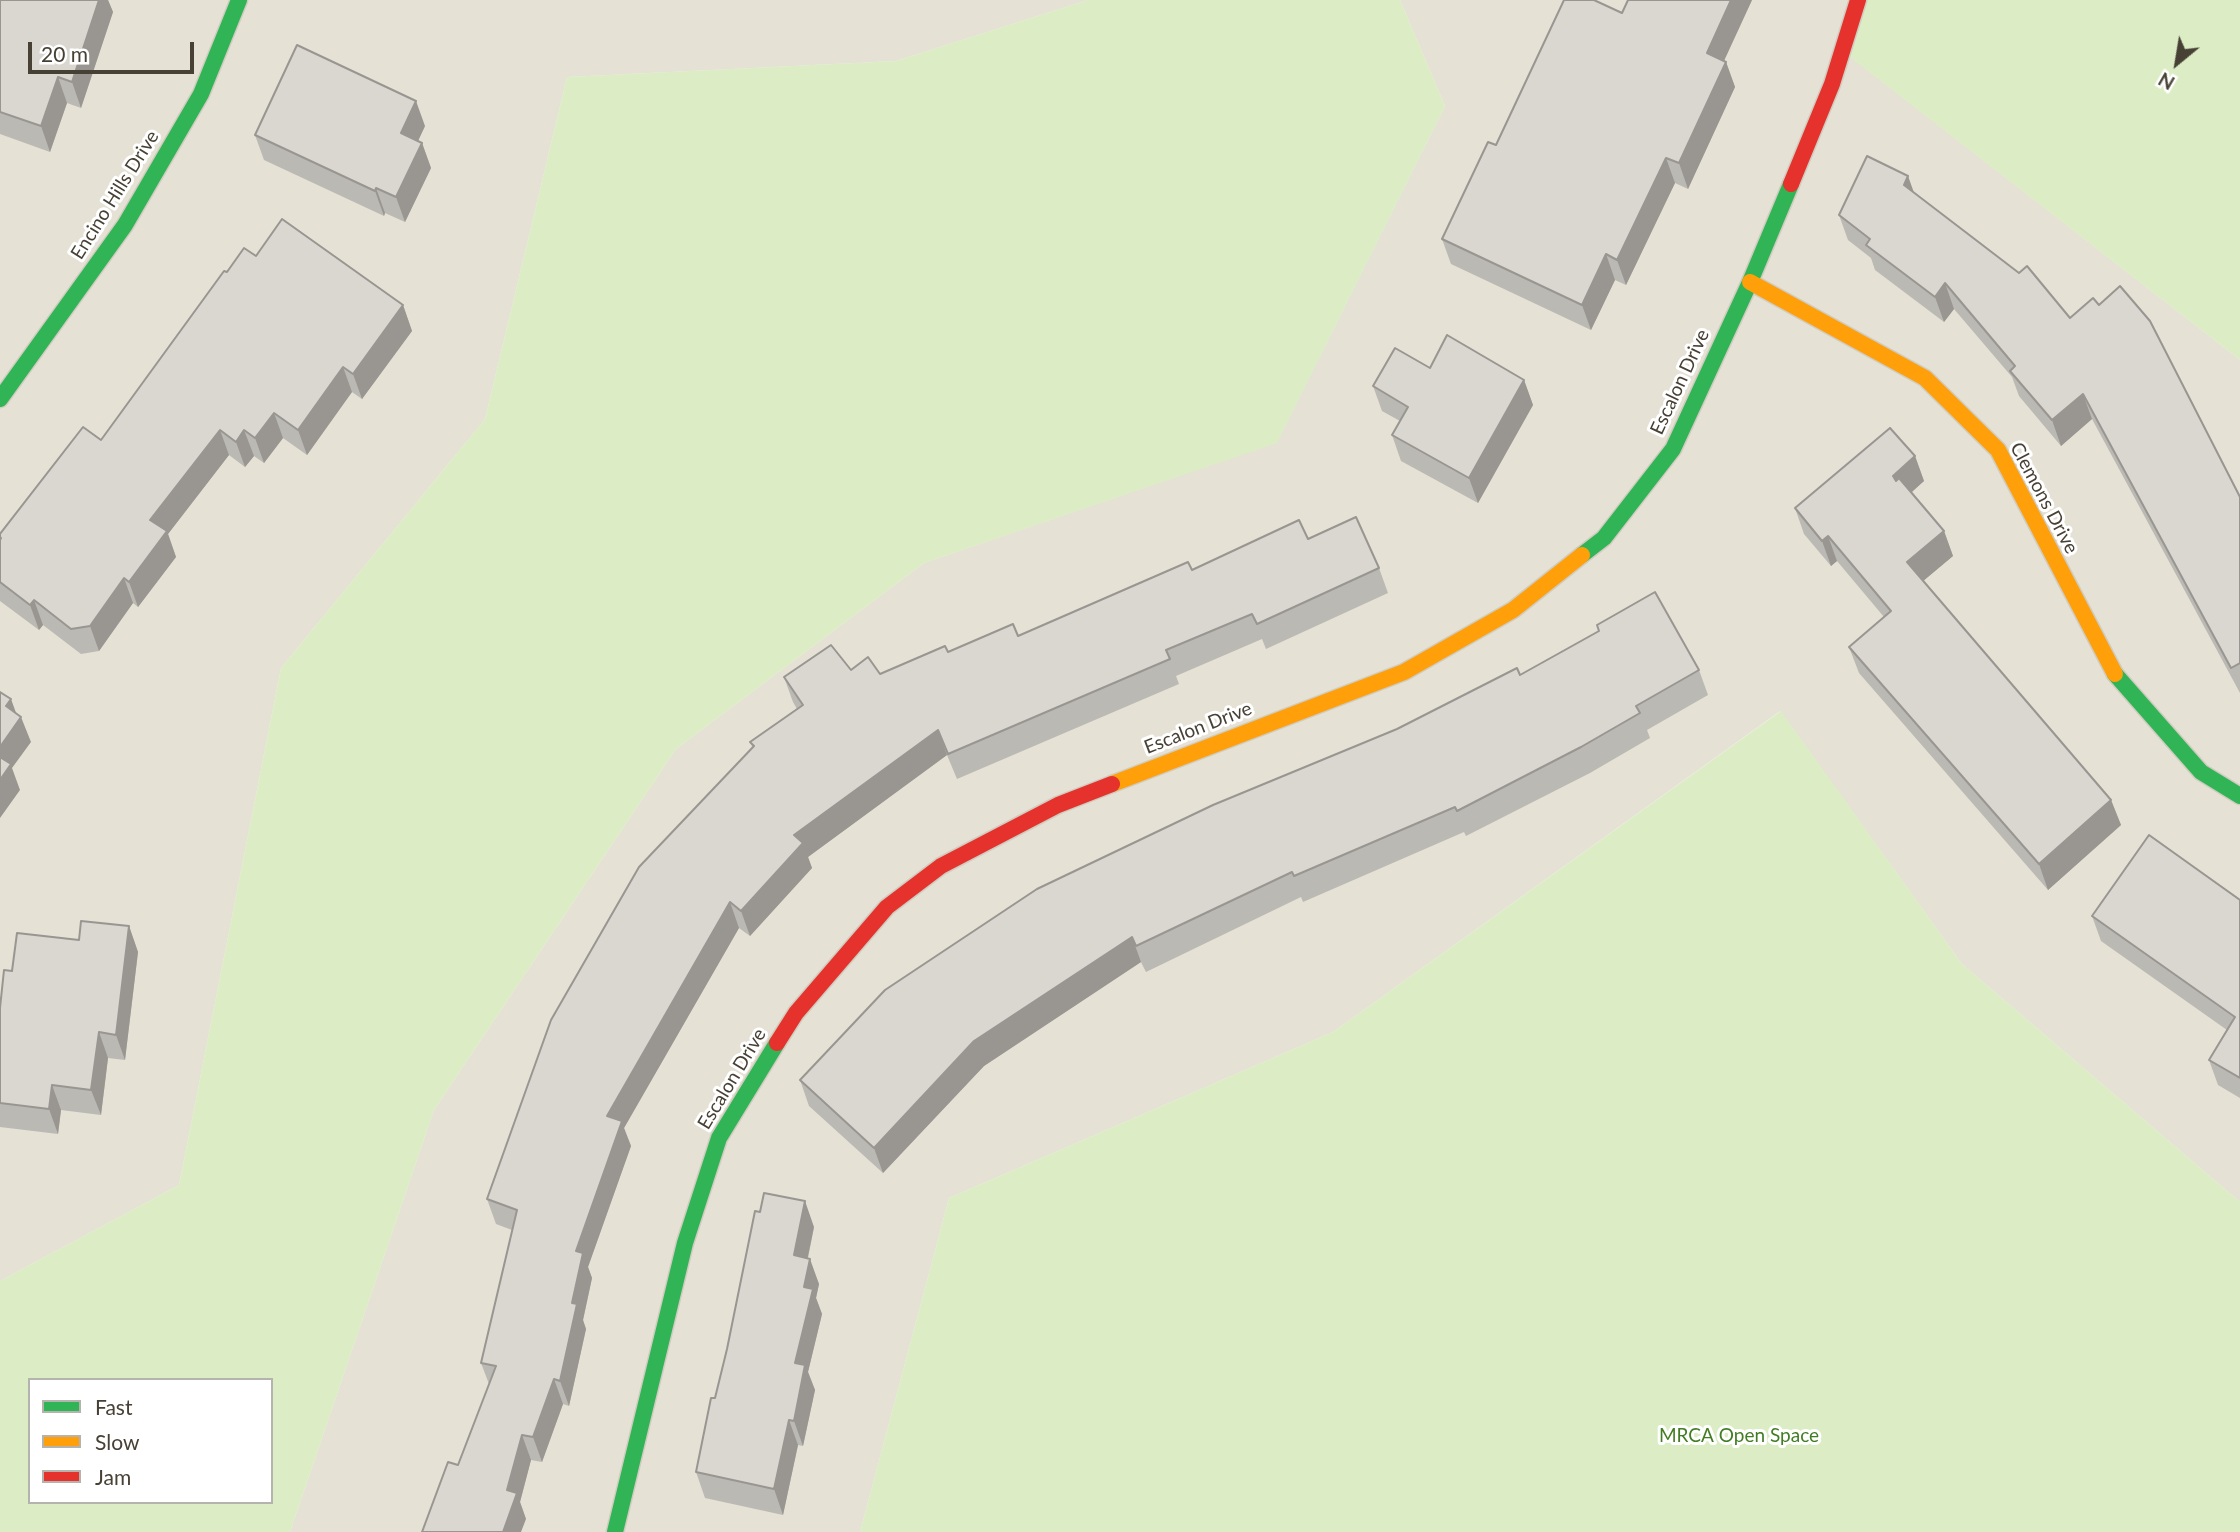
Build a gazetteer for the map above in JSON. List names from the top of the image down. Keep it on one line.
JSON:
{"streets":{"street":["Encino Hills Drive","Escalon Drive","Clemons Drive"]},"crossings":[["Escalon Drive","Clemons Drive"]],"parks":["MRCA Open Space"],"legend":["Fast","Slow","Jam"],"scale_bar":"20 m","north":"bottom left"}
